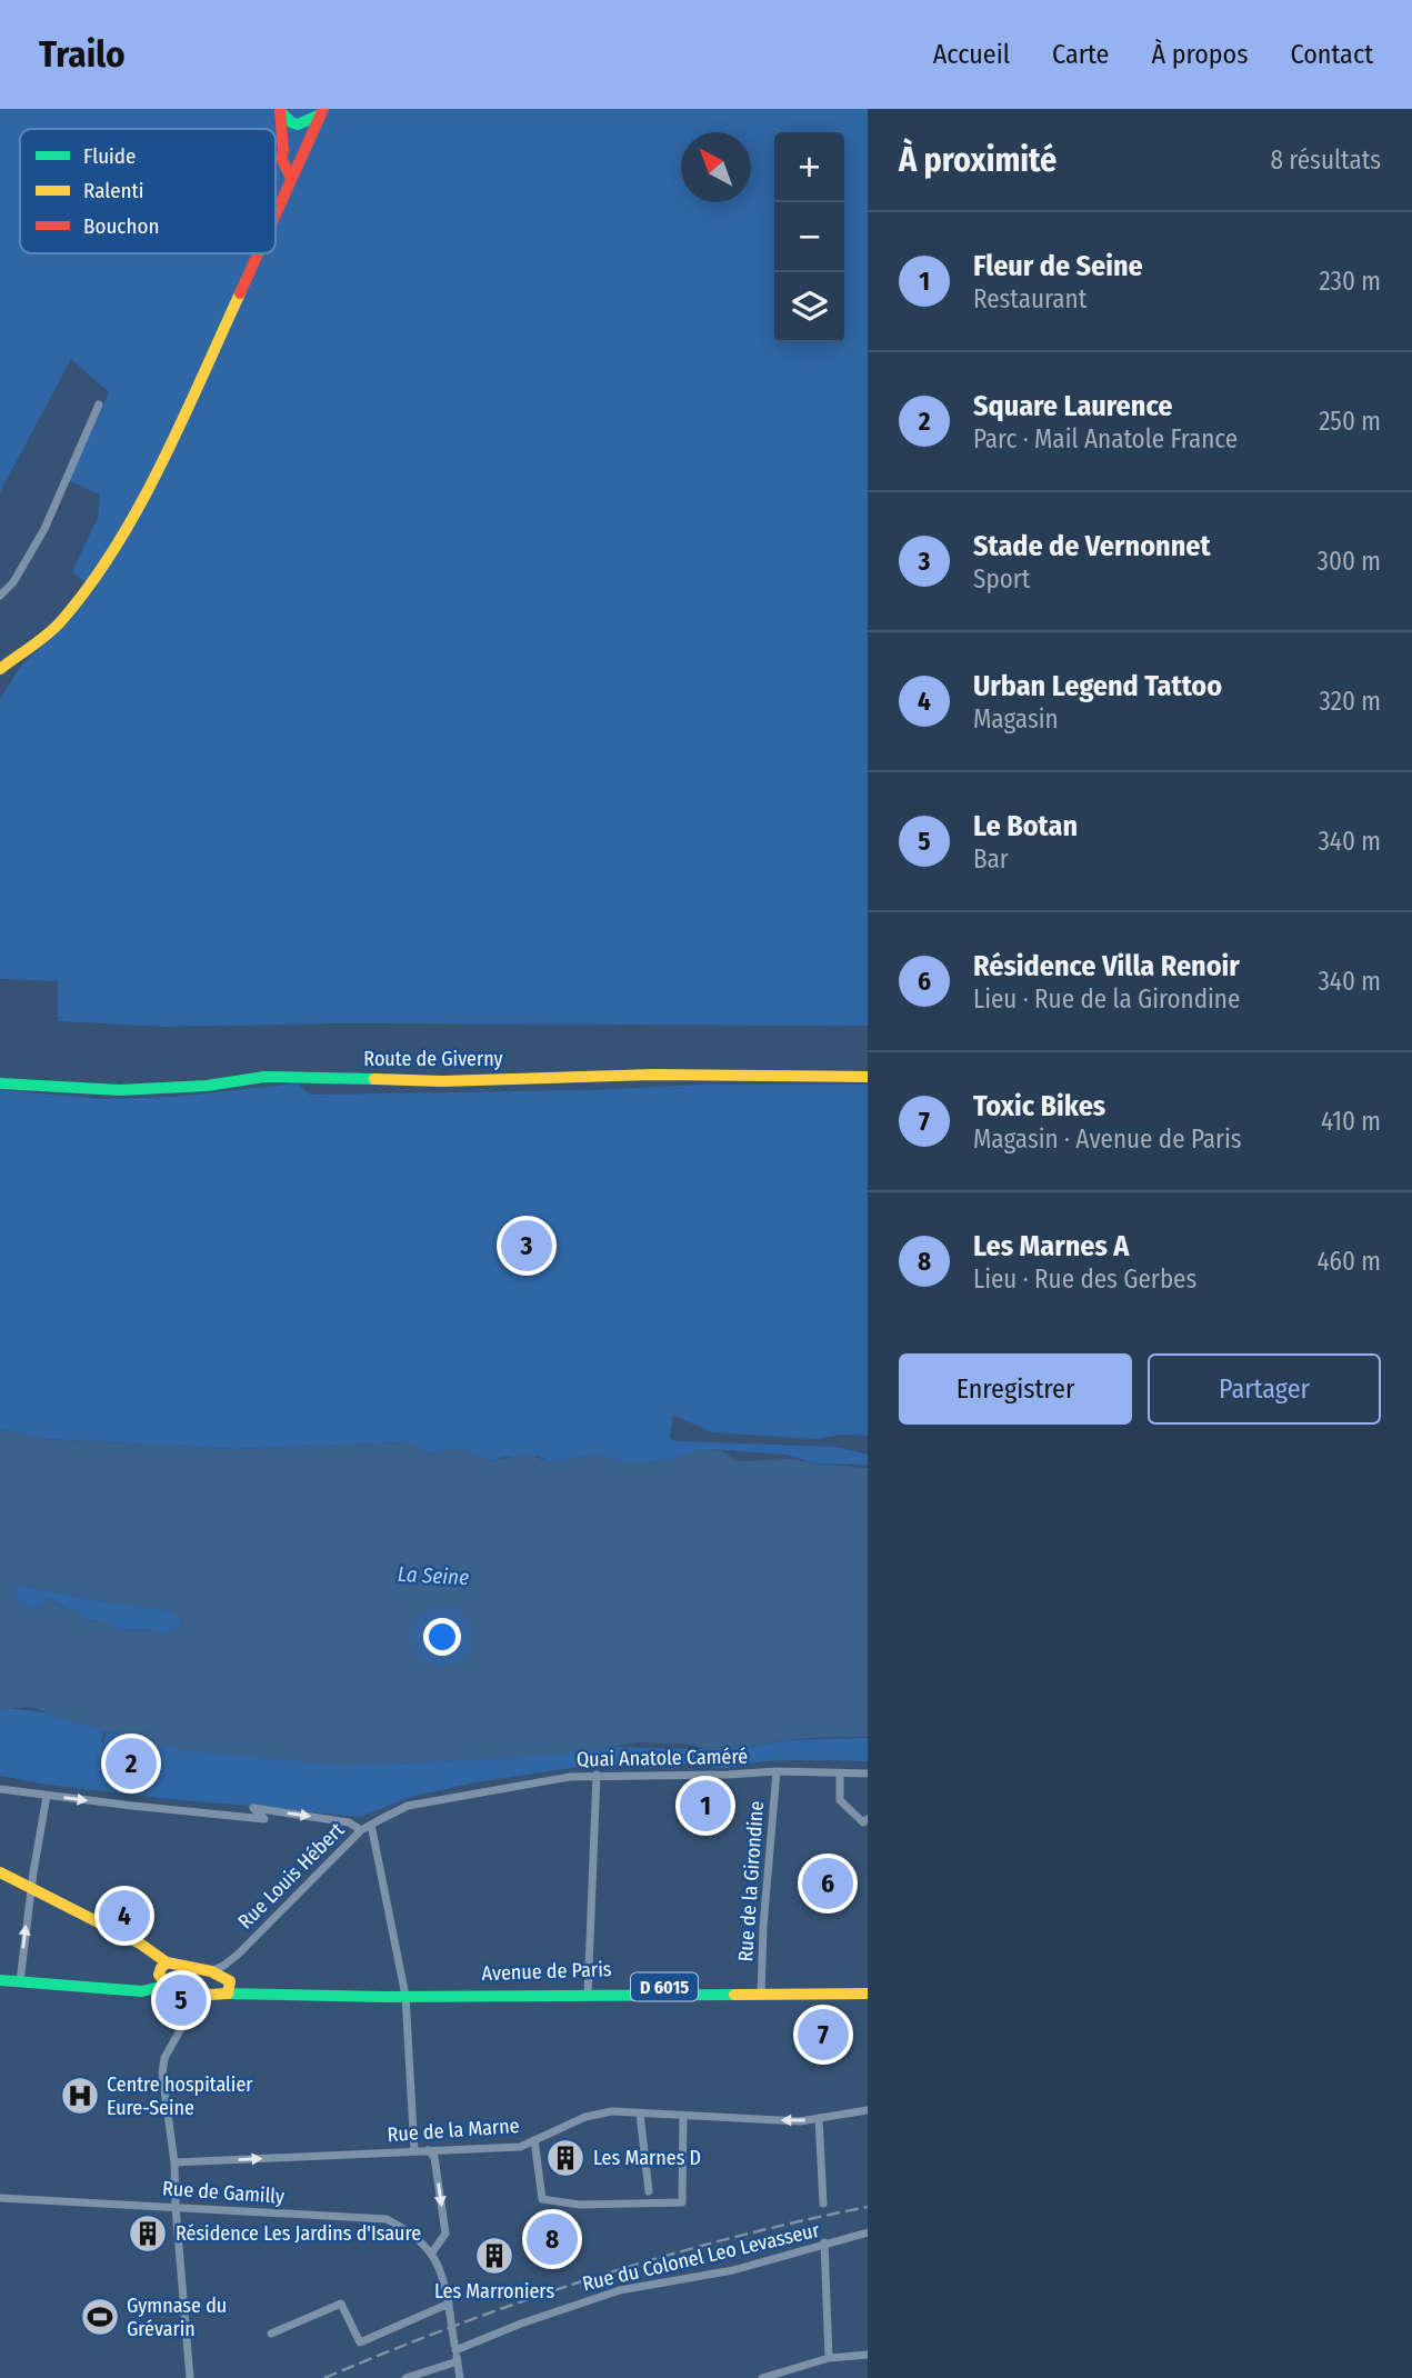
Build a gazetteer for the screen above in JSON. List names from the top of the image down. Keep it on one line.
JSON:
{"streets":{"main road":["Route de Giverny","Avenue de Paris","D 6015"],"street":["Quai Anatole Caméré","Rue Louis Hébert","Rue de la Girondine","Rue de la Marne","Rue de Gamilly","Rue du Colonel Leo Levasseur"]},"crossings":[["Quai Anatole Caméré","Rue Louis Hébert"],["Quai Anatole Caméré","Rue de la Girondine"],["Rue Louis Hébert","Avenue de Paris"],["Rue Louis Hébert","D 6015"],["Rue de la Girondine","Avenue de Paris"],["Avenue de Paris","D 6015"]],"water":["La Seine"],"places":{"hospital":["Centre hospitalier Eure-Seine"],"building":["Les Marnes D","Résidence Les Jardins d'Isaure","Les Marroniers"],"sports":["Gymnase du Grévarin"]},"legend":["Fluide","Ralenti","Bouchon"],"north":"top left","page":{"header":"Trailo","nav":["Accueil","Carte","À propos","Contact"],"heading":["À proximité","8 résultats"],"map_buttons":["+","−"],"list":[{"mark":"1","name":"Fleur de Seine","note":"Restaurant","value":"230 m"},{"mark":"2","name":"Square Laurence","note":"Parc · Mail Anatole France","value":"250 m"},{"mark":"3","name":"Stade de Vernonnet","note":"Sport","value":"300 m"},{"mark":"4","name":"Urban Legend Tattoo","note":"Magasin","value":"320 m"},{"mark":"5","name":"Le Botan","note":"Bar","value":"340 m"},{"mark":"6","name":"Résidence Villa Renoir","note":"Lieu · Rue de la Girondine","value":"340 m"},{"mark":"7","name":"Toxic Bikes","note":"Magasin · Avenue de Paris","value":"410 m"},{"mark":"8","name":"Les Marnes A","note":"Lieu · Rue des Gerbes","value":"460 m"}],"pins":["3","2","1","6","4","5","7","8"],"buttons":["Enregistrer","Partager"]}}
